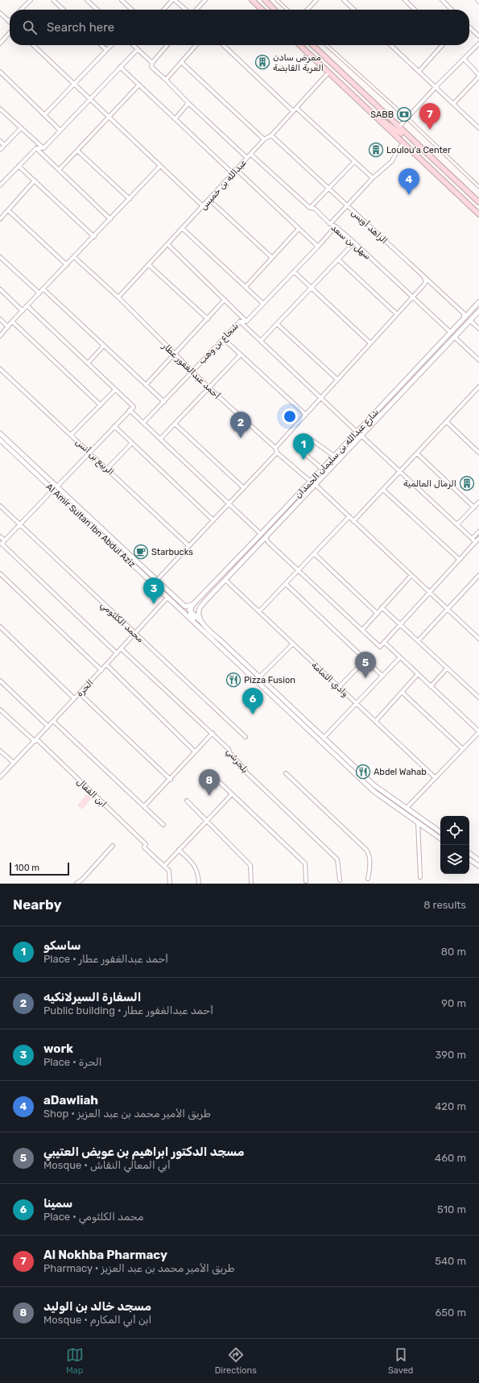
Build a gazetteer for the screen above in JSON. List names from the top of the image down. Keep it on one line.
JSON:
{"streets":{"street":["عبدالله بن خميس","الزاهد أويس","سهل بن سعد","شجاع بن وهب","أحمد عبدالغفور عطار","شارع عبدالله بن سليمان الحمدان","الربيع بن أنس","Al Amir Sultan Ibn Abdul Aziz","محمد الكلثومي","وادي الثمامة","الحرة","بلجرشي","ابن القفال"]},"crossings":[["عبدالله بن خميس","الزاهد أويس"],["عبدالله بن خميس","سهل بن سعد"],["عبدالله بن خميس","أحمد عبدالغفور عطار"],["الزاهد أويس","شارع عبدالله بن سليمان الحمدان"],["سهل بن سعد","شجاع بن وهب"],["سهل بن سعد","شارع عبدالله بن سليمان الحمدان"],["شجاع بن وهب","أحمد عبدالغفور عطار"],["شارع عبدالله بن سليمان الحمدان","Al Amir Sultan Ibn Abdul Aziz"],["شارع عبدالله بن سليمان الحمدان","وادي الثمامة"],["Al Amir Sultan Ibn Abdul Aziz","الحرة"],["محمد الكلثومي","الحرة"],["الحرة","بلجرشي"],["الحرة","ابن القفال"]],"places":{"building":["معرض سادن العربة القابضة","Loulou'a Center","الرمال العالمية"],"bank":["SABB"],"cafe":["Starbucks"],"restaurant":["Pizza Fusion","Abdel Wahab"]},"scale_bar":"100 m","page":{"search":"Search here","pins":["7","4","2","1","3","5","6","8"],"scale":"100 m","heading":["Nearby","8 results"],"list":[{"mark":"1","name":"ساسكو","note":"Place · أحمد عبدالغفور عطار","value":"80 m"},{"mark":"2","name":"السفارة السيرلانكيه","note":"Public building · أحمد عبدالغفور عطار","value":"90 m"},{"mark":"3","name":"work","note":"Place · الحرة","value":"390 m"},{"mark":"4","name":"aDawliah","note":"Shop · طريق الأمير محمد بن عبد العزيز","value":"420 m"},{"mark":"5","name":"مسجد الدكتور ابراهيم بن عويض العتيبي","note":"Mosque · أبي المعالي النقاش","value":"460 m"},{"mark":"6","name":"سمينا","note":"Place · محمد الكلثومي","value":"510 m"},{"mark":"7","name":"Al Nokhba Pharmacy","note":"Pharmacy · طريق الأمير محمد بن عبد العزيز","value":"540 m"},{"mark":"8","name":"مسجد خالد بن الوليد","note":"Mosque · ابن أبي المكارم","value":"650 m"}],"nav":["Map","Directions","Saved"]}}
